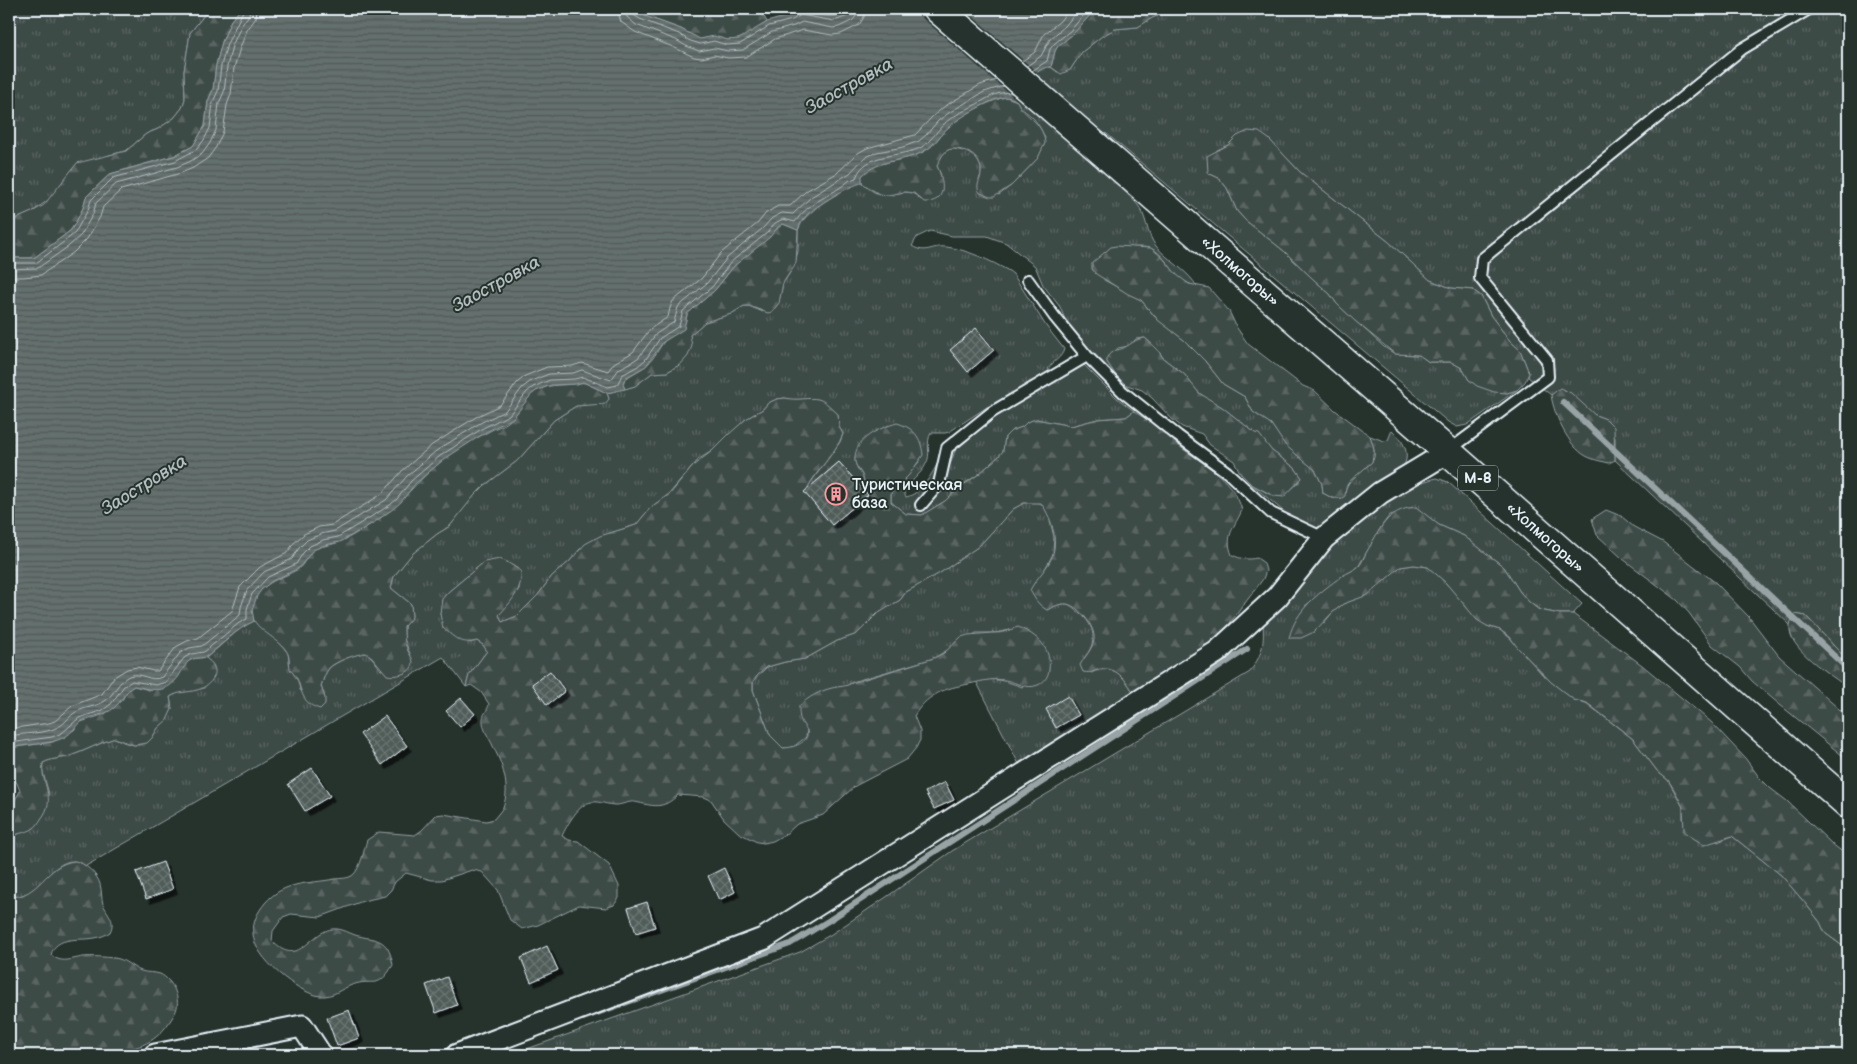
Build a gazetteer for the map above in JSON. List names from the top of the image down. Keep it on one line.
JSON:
{"streets":{"highway":["«Холмогоры»","М-8"]},"water":["Заостровка"],"places":{"building":["Туристическая база"]}}
